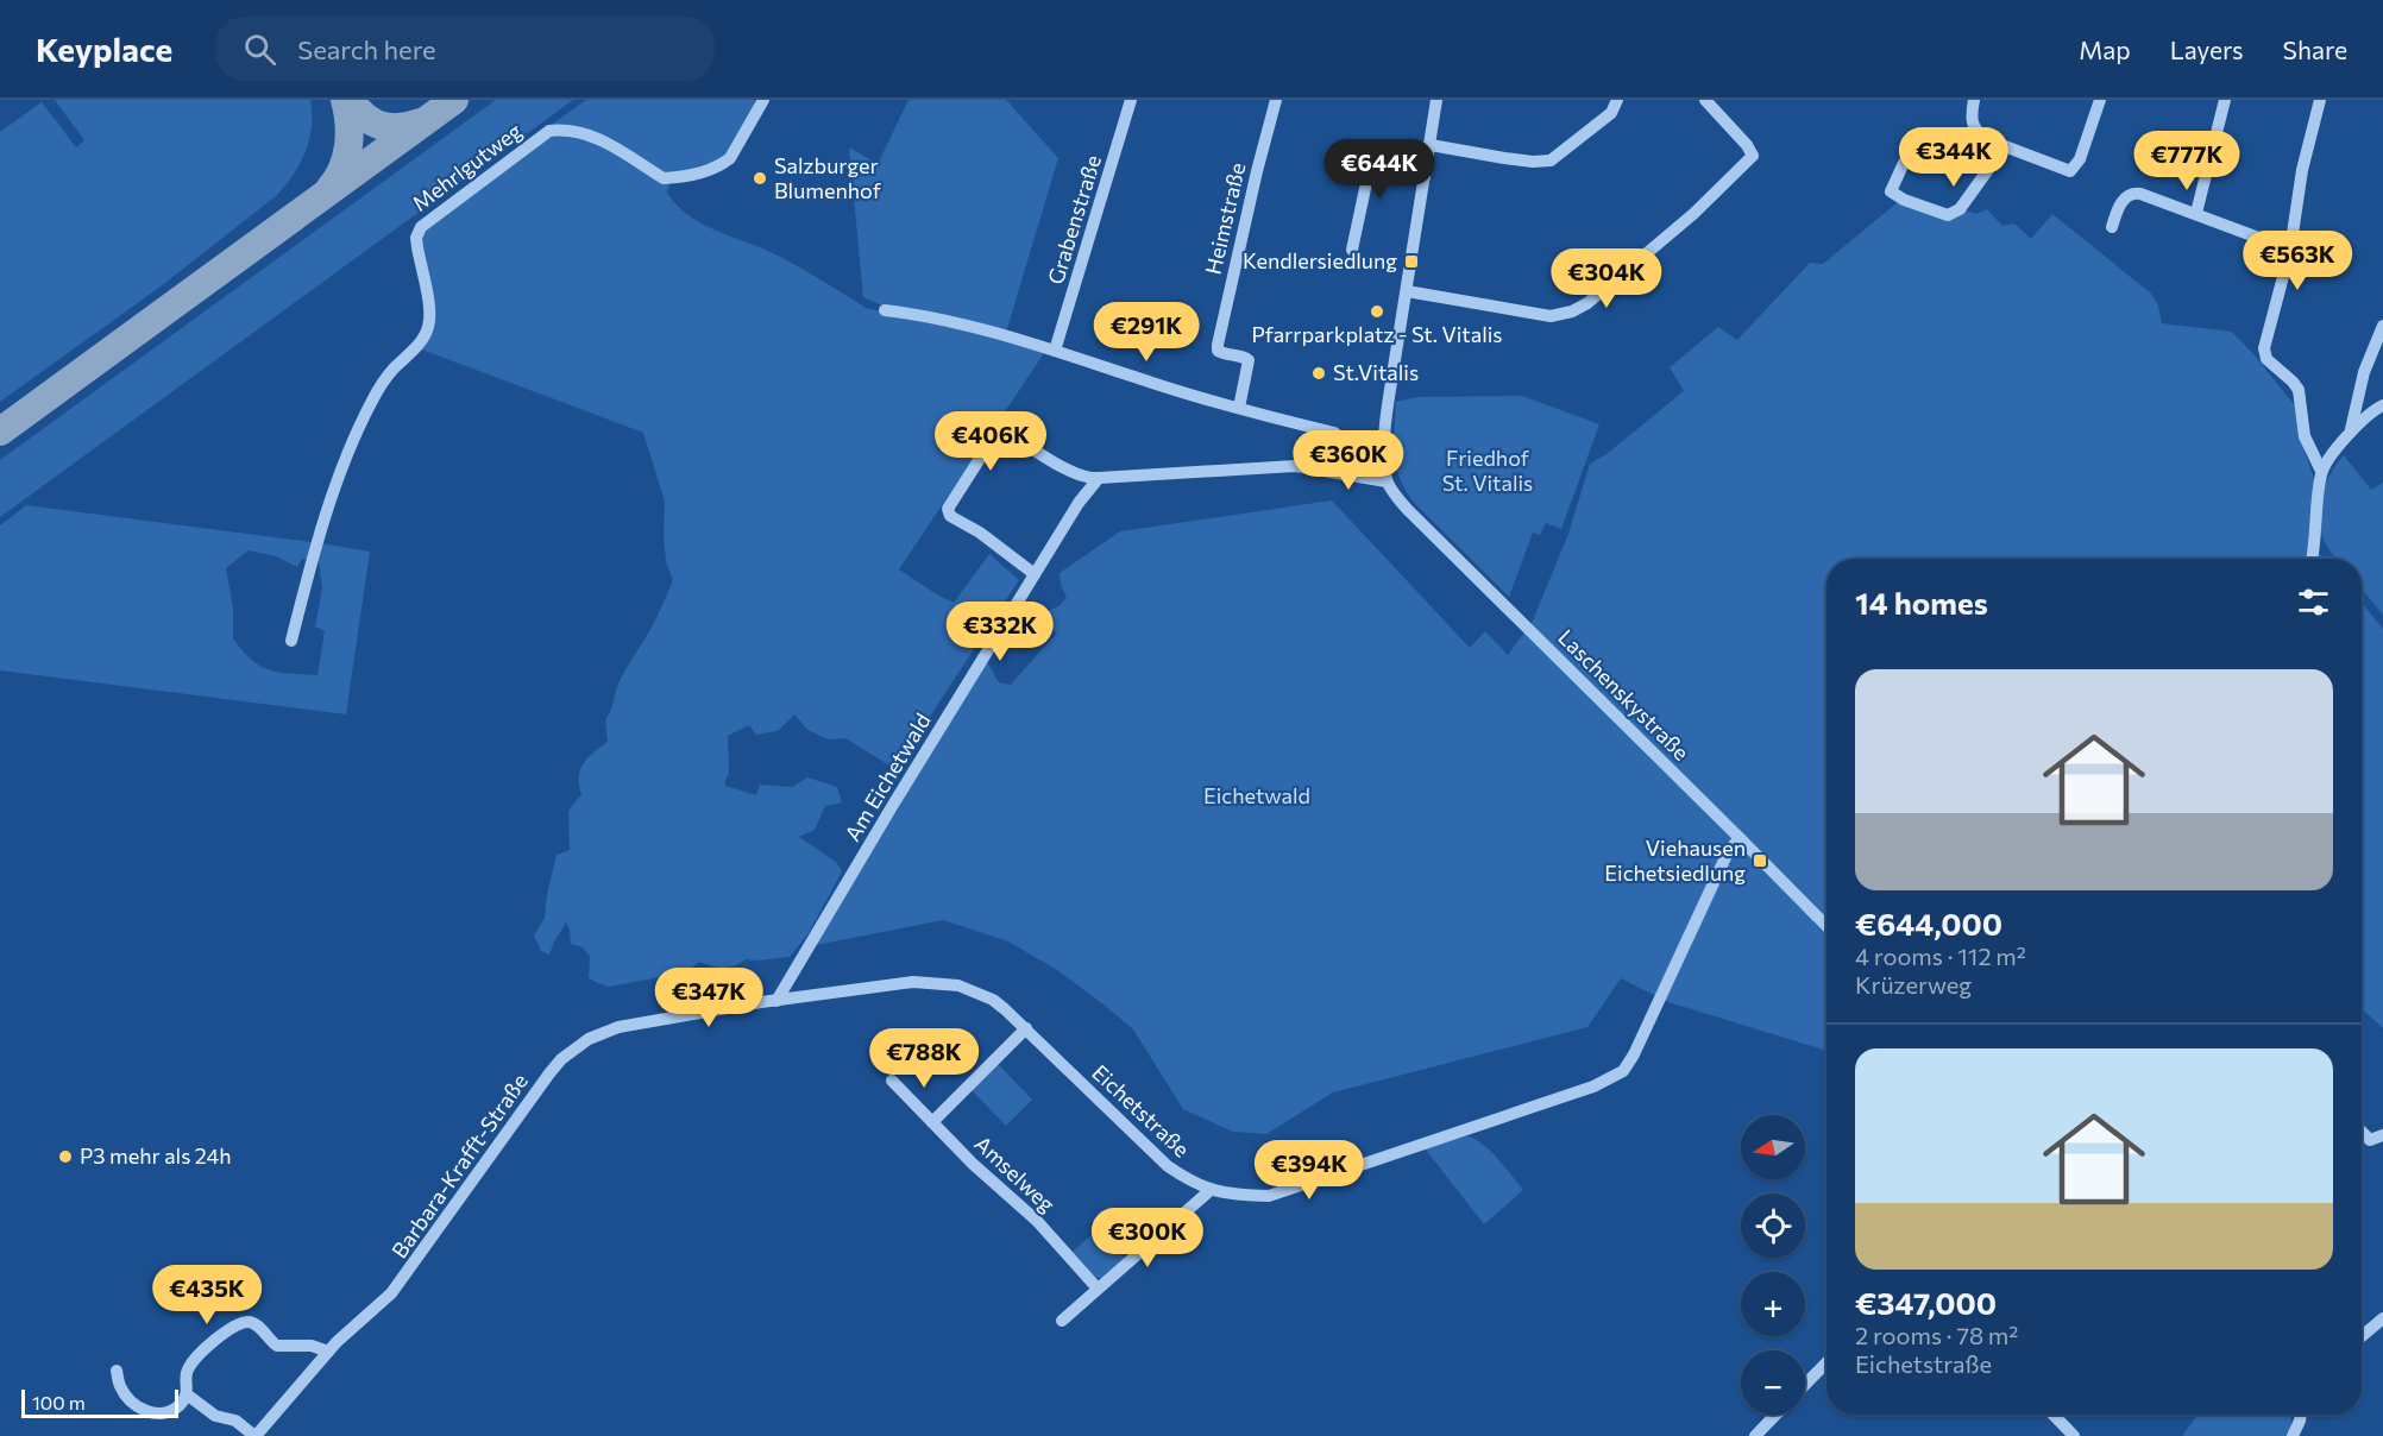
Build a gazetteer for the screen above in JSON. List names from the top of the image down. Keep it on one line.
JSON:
{"streets":{"street":["Mehrlgutweg","Heimstraße","Grabenstraße","Laschenskystraße","Am Eichetwald","Eichetstraße","Barbara-Krafft-Straße","Amselweg"]},"crossings":[["Laschenskystraße","Eichetstraße"],["Am Eichetwald","Eichetstraße"],["Eichetstraße","Barbara-Krafft-Straße"]],"parks":["Friedhof St. Vitalis","Eichetwald"],"places":{"other":["Salzburger Blumenhof","Pfarrparkplatz - St. Vitalis","St.Vitalis","P3 mehr als 24h"],"transit":["Kendlersiedlung","Viehausen Eichetsiedlung"]},"scale_bar":"100 m","north":"left","page":{"header":"Keyplace","search":"Search here","nav":["Map","Layers","Share"],"price":["€344K","€777K","€644K","€563K","€304K","€291K","€406K","€360K","€332K","€347K","€788K","€394K","€300K","€435K"],"heading":"14 homes","list":[{"name":"€644,000","note":"4 rooms · 112 m² · Krüzerweg"},{"name":"€347,000","note":"2 rooms · 78 m² · Eichetstraße"}],"map_buttons":["+","−"],"scale":"100 m"}}
